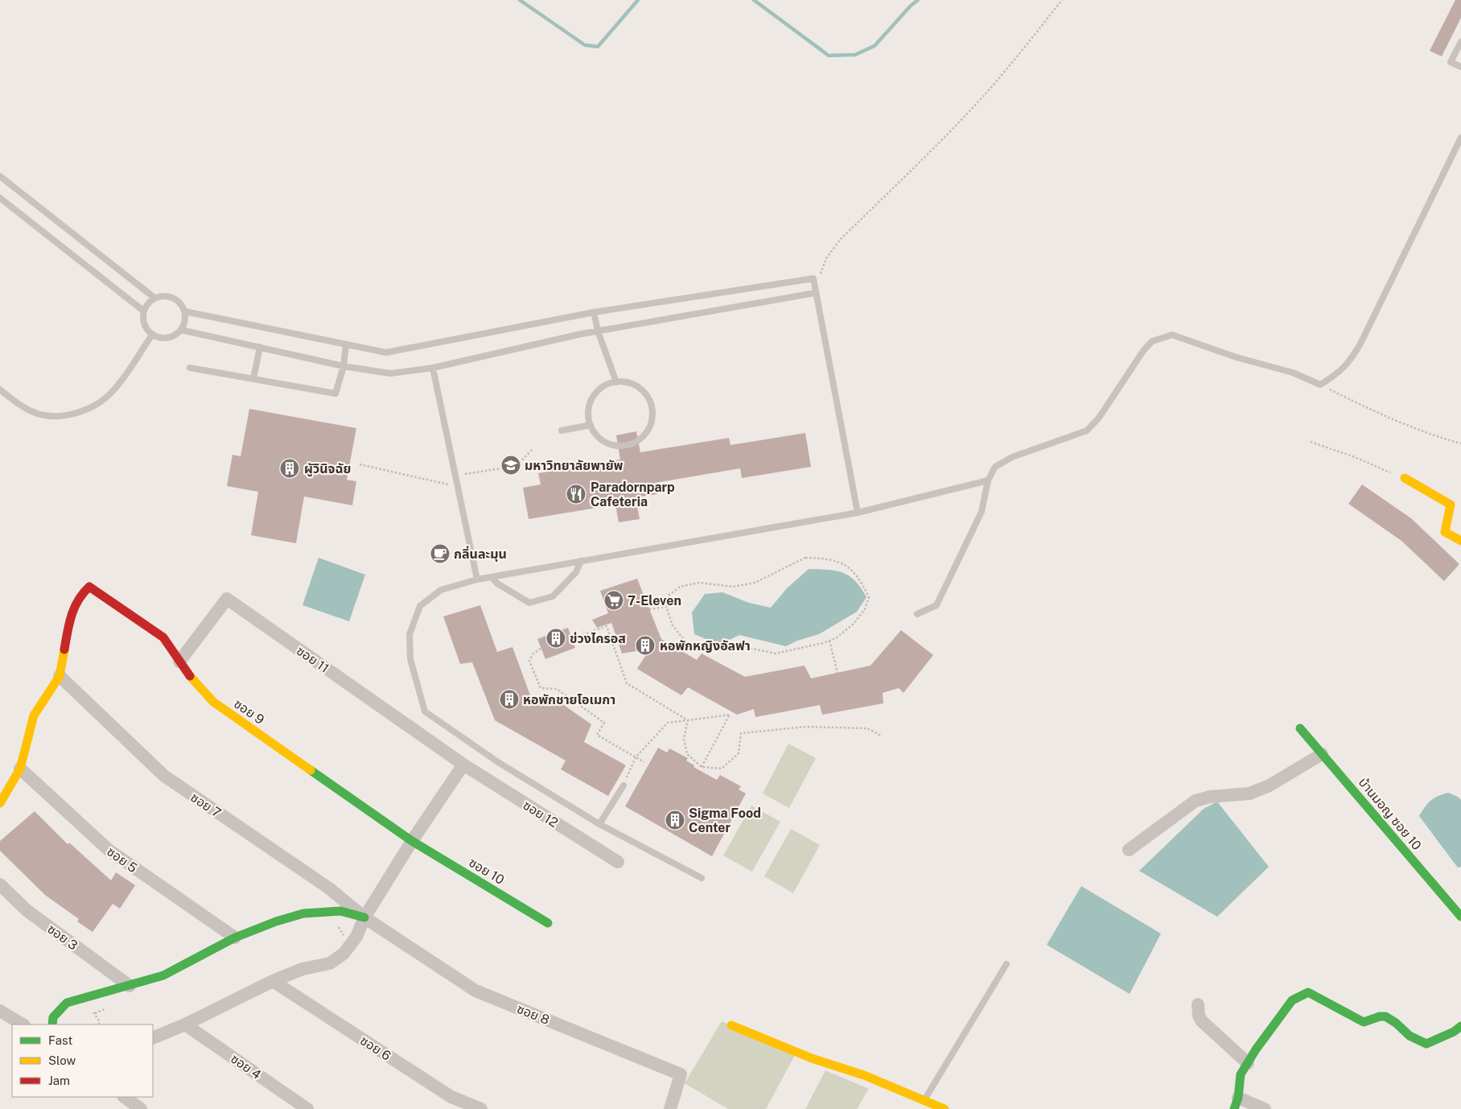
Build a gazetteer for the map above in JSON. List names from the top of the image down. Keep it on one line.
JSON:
{"streets":{"street":["ซอย 11","ซอย 9","ซอย 7","ซอย 12","บ้านมอญ ซอย 10","ซอย 5","ซอย 10","ซอย 3","ซอย 8","ซอย 6","ซอย 4"]},"crossings":[["ซอย 11","ซอย 9"],["ซอย 11","ซอย 12"],["ซอย 9","ซอย 7"],["ซอย 9","ซอย 10"],["ซอย 7","ซอย 8"]],"places":{"school or university":["มหาวิทยาลัยพายัพ"],"building":["ผัูวินิจฉัย","ข่วงไครอส","หอพักหญิงอัลฟา","หอพักชายโอเมกา","Sigma Food Center"],"restaurant":["Paradornparp Cafeteria"],"cafe":["กลิ่นละมุน"],"supermarket":["7-Eleven"]},"legend":["Fast","Slow","Jam"]}
